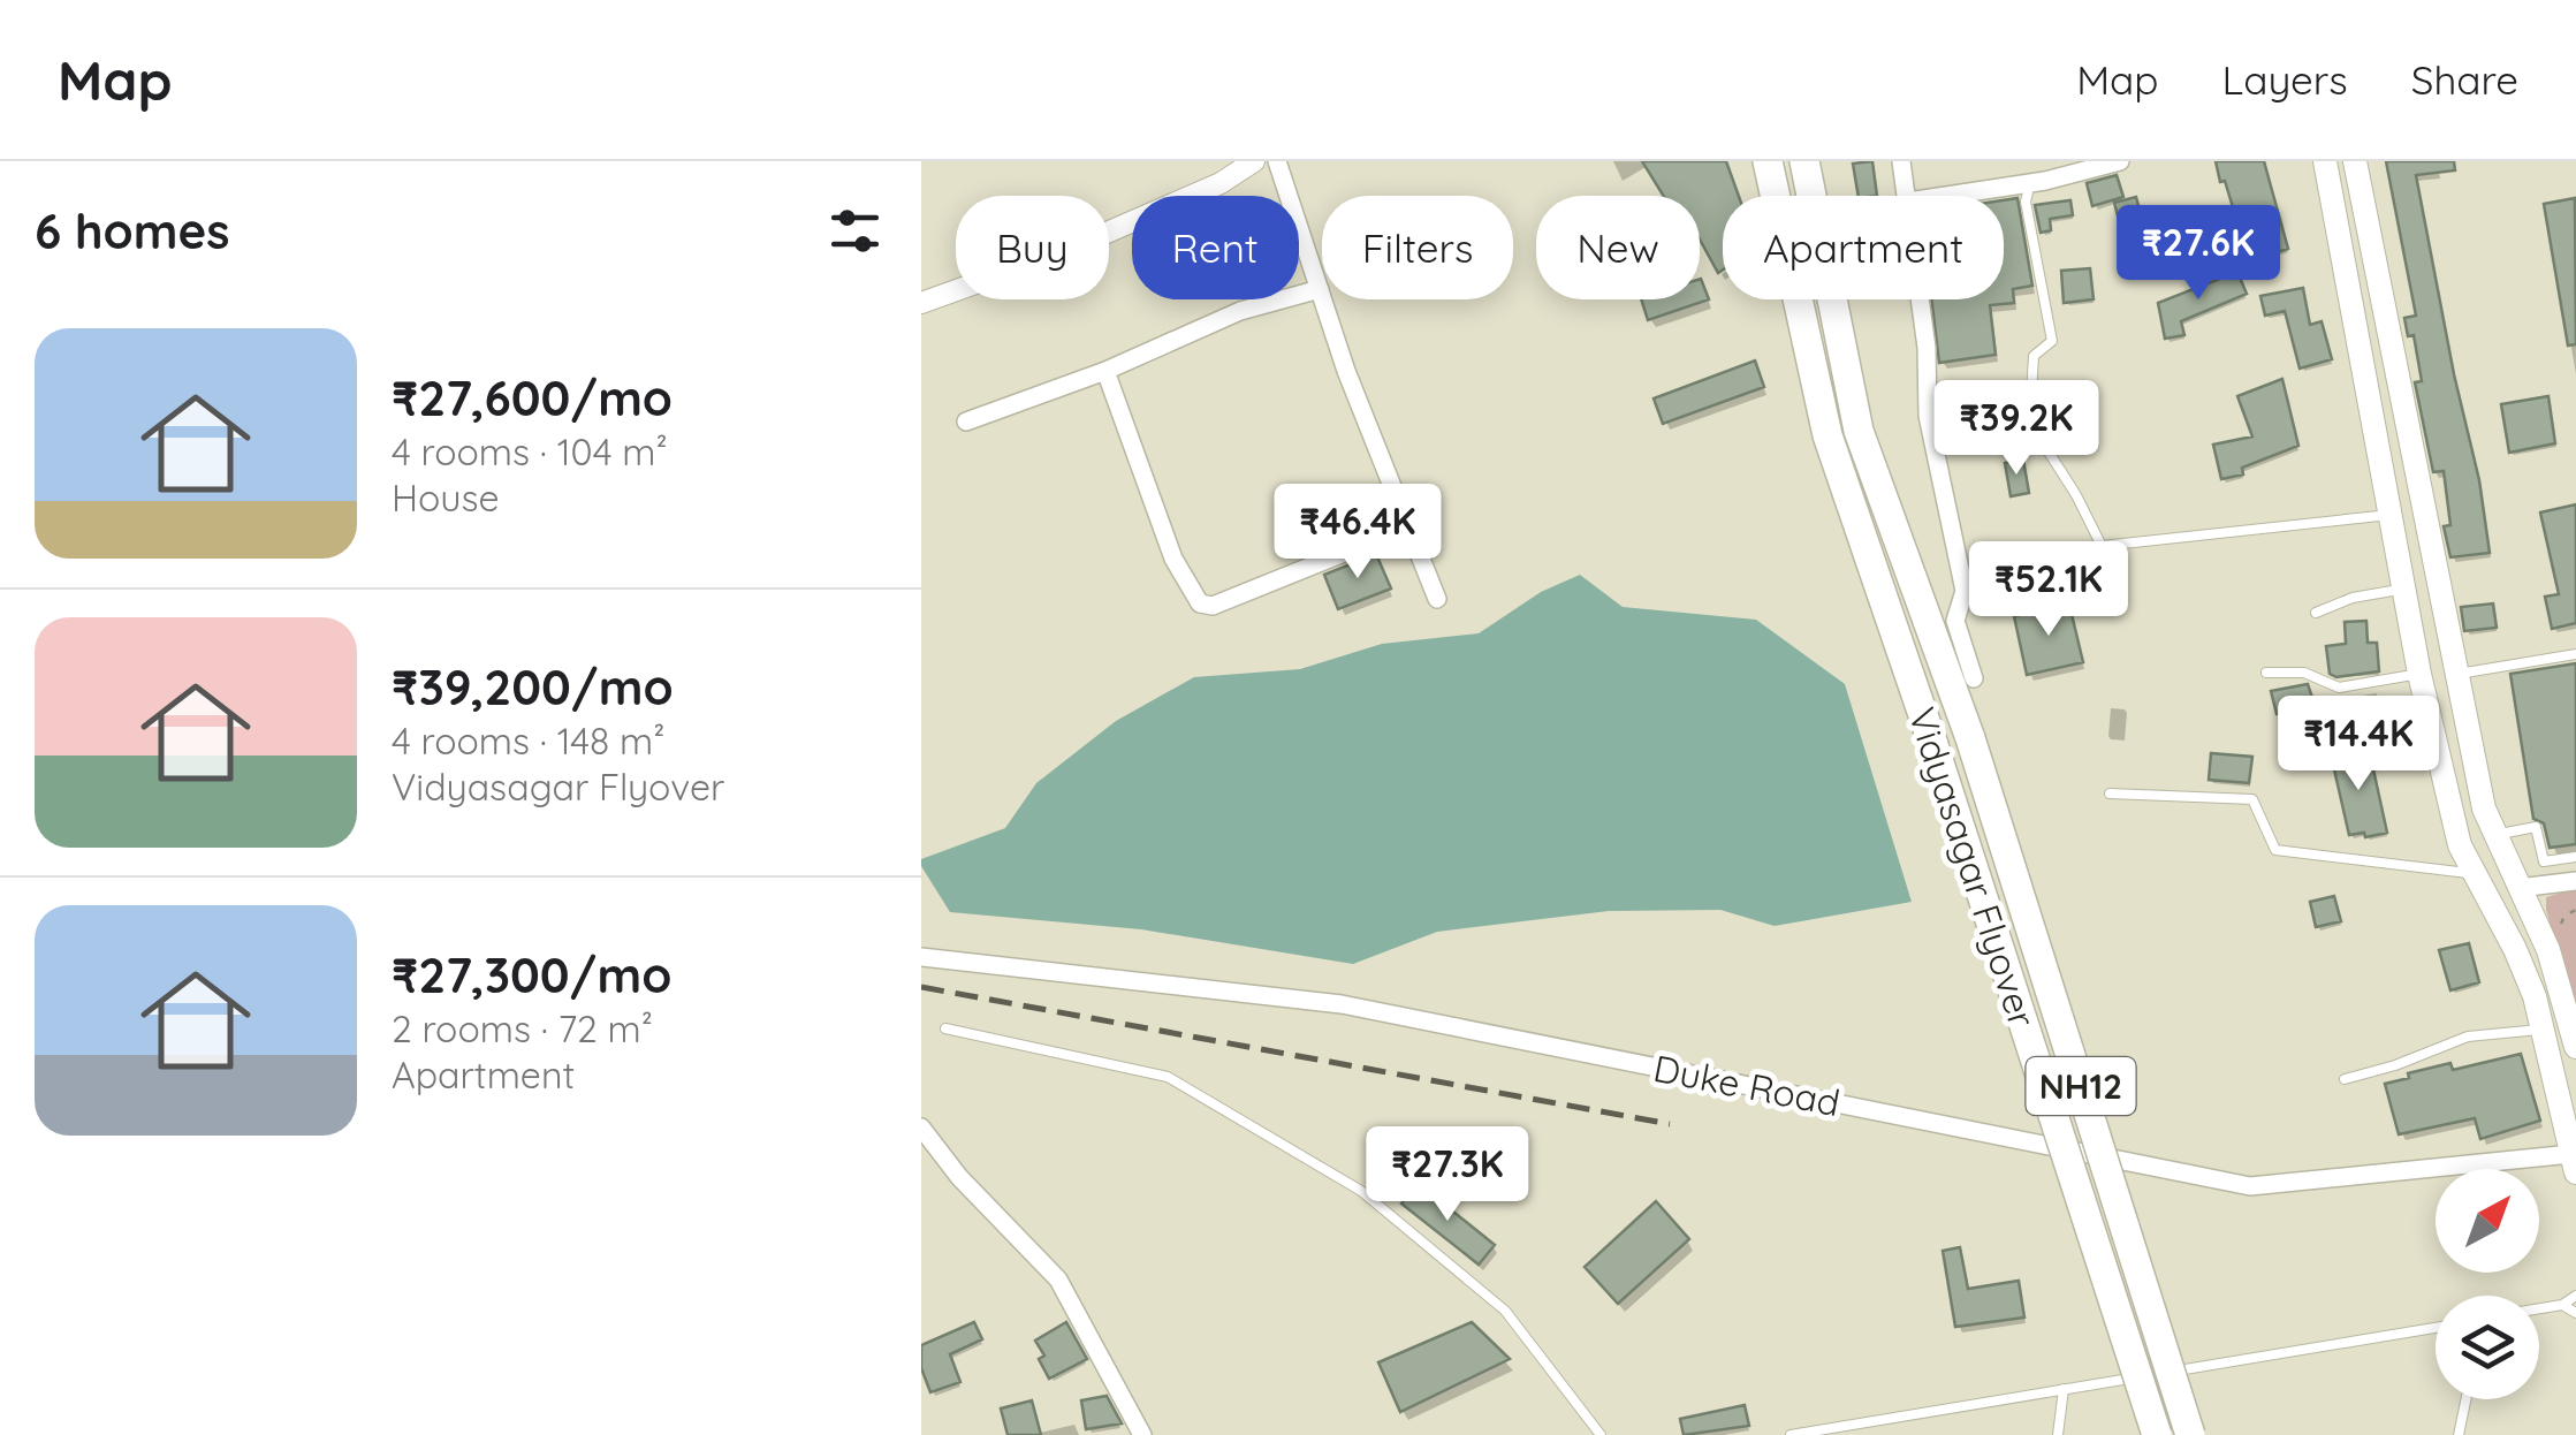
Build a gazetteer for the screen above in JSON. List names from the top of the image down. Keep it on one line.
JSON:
{"streets":{"highway":["Vidyasagar Flyover","NH12"],"street":["Duke Road"]},"north":"top right","page":{"header":"Map","nav":["Map","Layers","Share"],"heading":"6 homes","chip":["Buy","Rent","Filters","New","Apartment"],"price":["₹27.6K","₹39.2K","₹46.4K","₹52.1K","₹14.4K","₹27.3K"],"list":[{"name":"₹27,600/mo","note":"4 rooms · 104 m² · House"},{"name":"₹39,200/mo","note":"4 rooms · 148 m² · Vidyasagar Flyover"},{"name":"₹27,300/mo","note":"2 rooms · 72 m² · Apartment"}]}}
